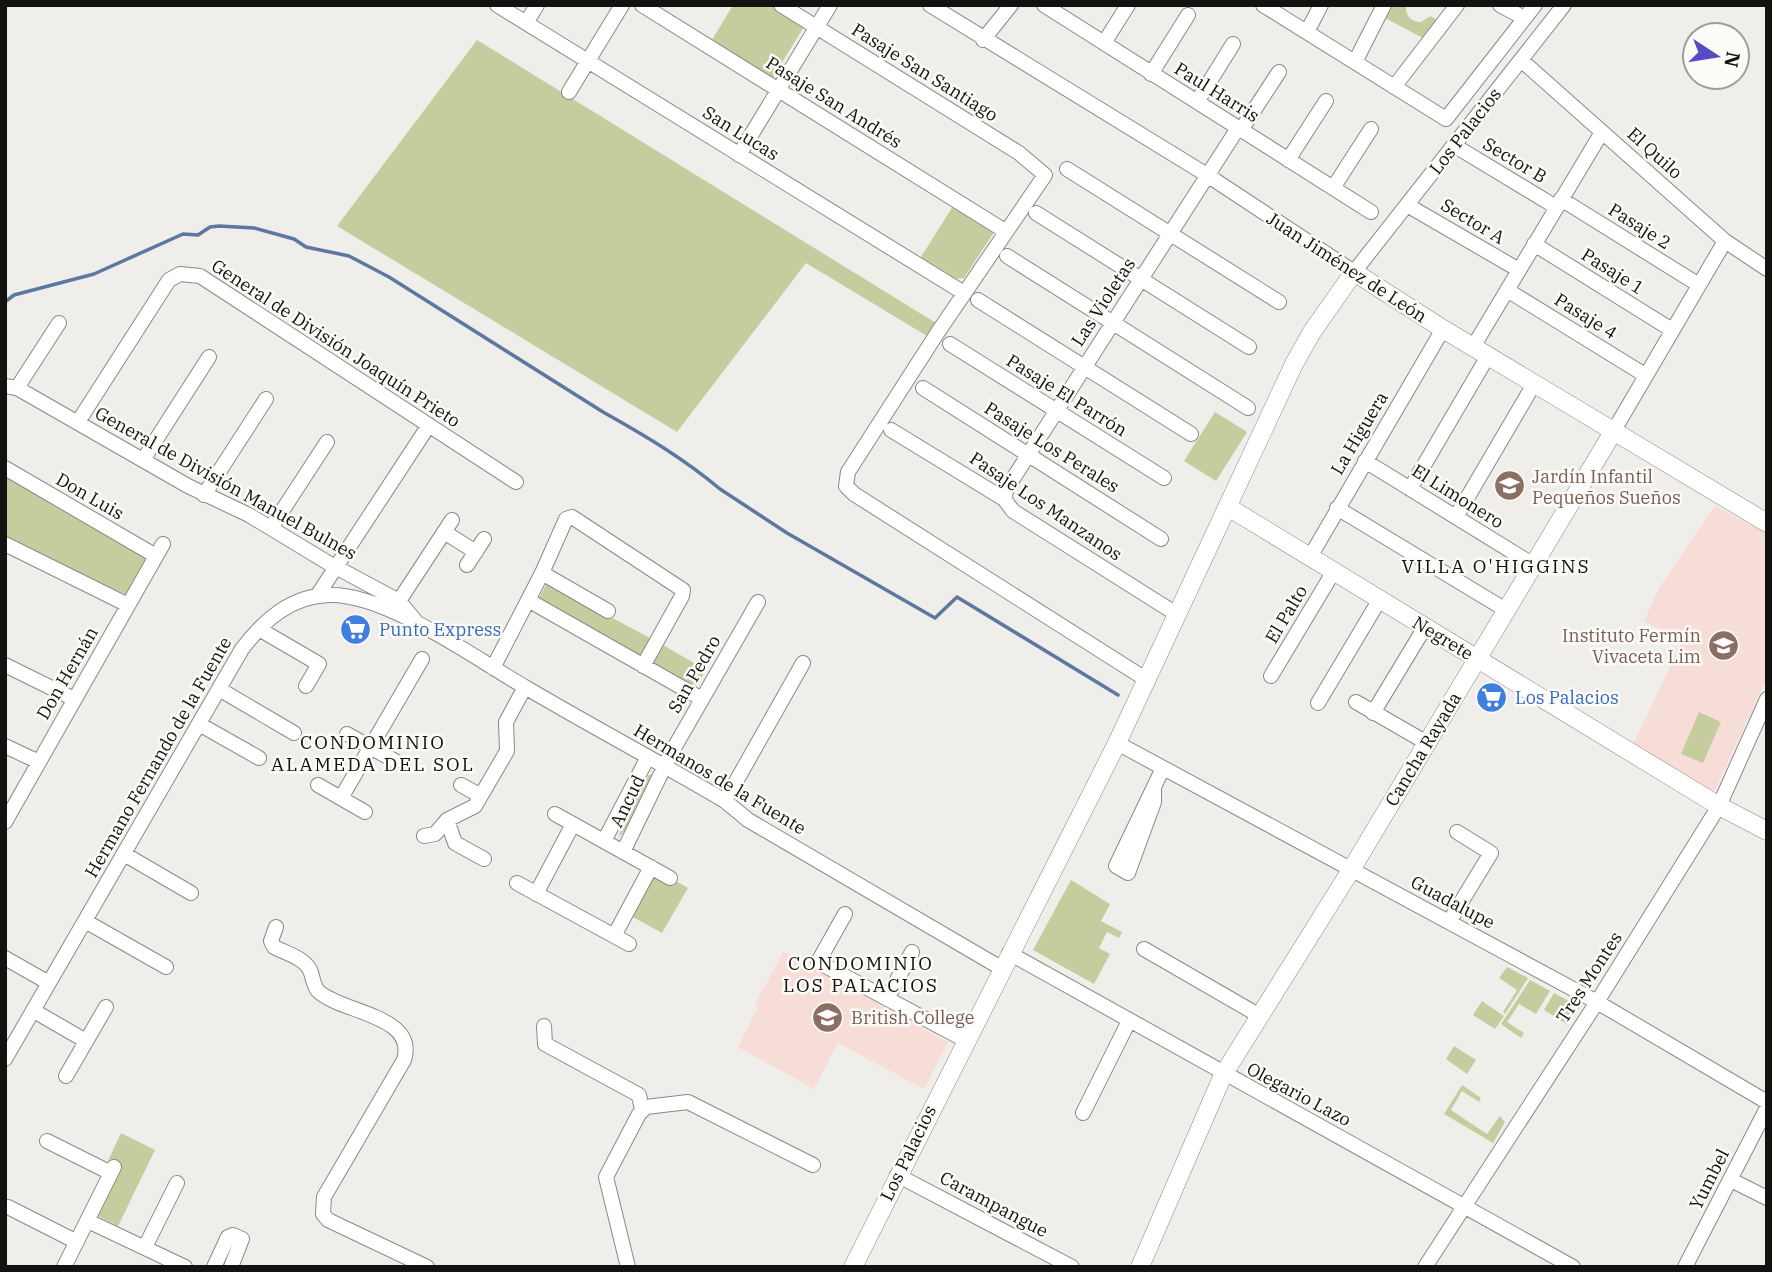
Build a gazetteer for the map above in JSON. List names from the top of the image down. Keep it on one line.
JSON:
{"streets":{"main road":["Los Palacios","Juan Jiménez de León","Negrete","Cancha Rayada"],"street":["Pasaje San Santiago","Paul Harris","Pasaje San Andrés","San Lucas","El Quilo","Sector B","Sector A","Pasaje 2","Pasaje 1","Las Violetas","Pasaje 4","General de División Joaquín Prieto","Pasaje El Parrón","La Higuera","Pasaje Los Perales","General de División Manuel Bulnes","Don Luis","El Limonero","Pasaje Los Manzanos","El Palto","Don Hernán","San Pedro","Hermano Fernando de la Fuente","Hermanos de la Fuente","Ancud","Guadalupe","Tres Montes","Olegario Lazo","Yumbel","Carampangue"]},"crossings":[["Pasaje San Santiago","Pasaje San Andrés"],["Paul Harris","Las Violetas"],["Los Palacios","El Quilo"],["Los Palacios","Sector B"],["Los Palacios","Sector A"],["Los Palacios","Juan Jiménez de León"],["Los Palacios","Pasaje Los Manzanos"],["Los Palacios","Negrete"],["Los Palacios","Hermanos de la Fuente"],["Los Palacios","Guadalupe"],["Los Palacios","Olegario Lazo"],["Los Palacios","Carampangue"],["El Quilo","Cancha Rayada"],["Sector B","Pasaje 2"],["Pasaje 2","Cancha Rayada"],["Juan Jiménez de León","Las Violetas"],["Juan Jiménez de León","La Higuera"],["Juan Jiménez de León","Cancha Rayada"],["Pasaje 1","Cancha Rayada"],["Las Violetas","Pasaje El Parrón"],["Las Violetas","Pasaje Los Perales"],["Las Violetas","Pasaje Los Manzanos"],["Pasaje 4","Cancha Rayada"],["General de División Joaquín Prieto","General de División Manuel Bulnes"],["La Higuera","El Limonero"],["La Higuera","Negrete"],["General de División Manuel Bulnes","Hermano Fernando de la Fuente"],["General de División Manuel Bulnes","Hermanos de la Fuente"],["Don Luis","Don Hernán"],["El Limonero","Cancha Rayada"],["El Palto","Negrete"],["Negrete","Cancha Rayada"],["Negrete","Tres Montes"],["San Pedro","Hermanos de la Fuente"],["San Pedro","Ancud"],["Cancha Rayada","Guadalupe"],["Cancha Rayada","Olegario Lazo"],["Hermano Fernando de la Fuente","Hermanos de la Fuente"],["Hermanos de la Fuente","Ancud"],["Hermanos de la Fuente","Olegario Lazo"],["Guadalupe","Tres Montes"],["Tres Montes","Olegario Lazo"]],"districts":["VILLA O'HIGGINS","CONDOMINIO ALAMEDA DEL SOL","CONDOMINIO LOS PALACIOS"],"places":{"school or university":["Jardín Infantil Pequeños Sueños","Instituto Fermín Vivaceta Lim","British College"],"supermarket":["Punto Express","Los Palacios"]},"north":"right"}
